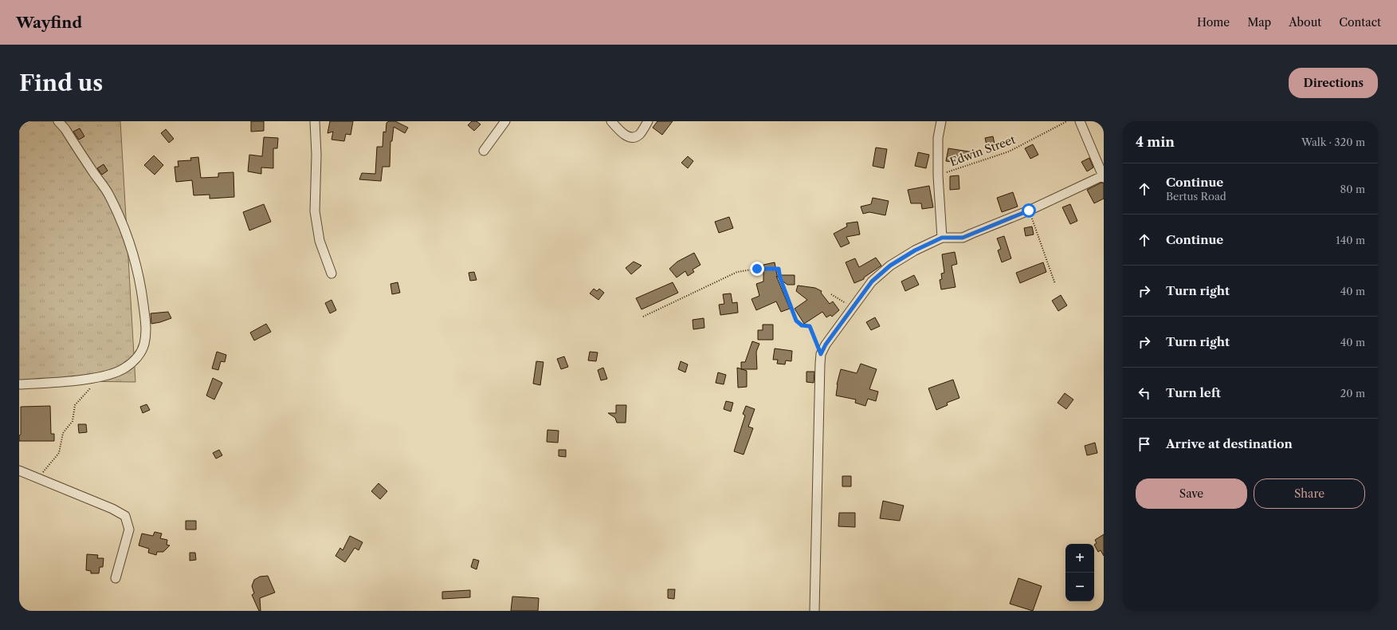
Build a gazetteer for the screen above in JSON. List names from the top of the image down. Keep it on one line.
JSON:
{"streets":{"path":["Edwin Street"]},"page":{"header":"Wayfind","nav":["Home","Map","About","Contact"],"buttons":["Directions",["Save","Share"]],"title":"Find us","heading":["4 min","Walk · 320 m"],"list":[["Continue","Bertus Road","80 m"],["Continue","140 m"],["Turn right","40 m"],["Turn right","40 m"],["Turn left","20 m"],"Arrive at destination"],"map_buttons":["+","−"]}}
